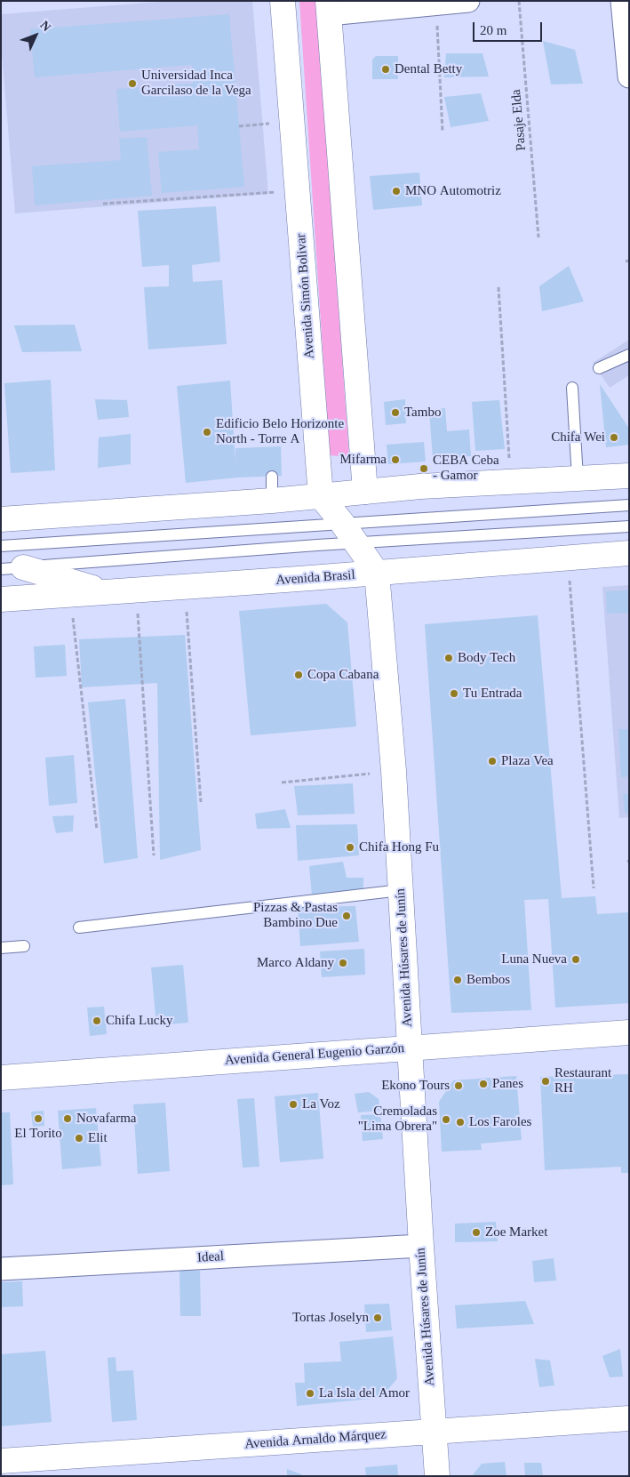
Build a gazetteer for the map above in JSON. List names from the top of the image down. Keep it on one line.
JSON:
{"streets":{"main road":["Avenida Simón Bolivar","Avenida Brasil","Avenida Húsares de Junín","Avenida General Eugenio Garzón","Avenida Arnaldo Márquez"],"street":["Ideal"],"path":["Pasaje Elda"]},"crossings":[["Avenida Brasil","Avenida Húsares de Junín"],["Avenida Húsares de Junín","Avenida General Eugenio Garzón"],["Avenida Húsares de Junín","Ideal"],["Avenida Húsares de Junín","Avenida Arnaldo Márquez"]],"places":["Dental Betty","Universidad Inca Garcilaso de la Vega","MNO Automotriz","Tambo","Edificio Belo Horizonte North - Torre A","Chifa Wei","Mifarma","CEBA Ceba - Gamor","Body Tech","Copa Cabana","Tu Entrada","Plaza Vea","Chifa Hong Fu","Pizzas & Pastas Bambino Due","Luna Nueva","Marco Aldany","Bembos","Chifa Lucky","Restaurant RH","Panes","Ekono Tours","La Voz","El Torito","Novafarma","Cremoladas \"Lima Obrera\"","Los Faroles","Elit","Zoe Market","Tortas Joselyn","La Isla del Amor"],"scale_bar":"20 m","north":"top right"}
